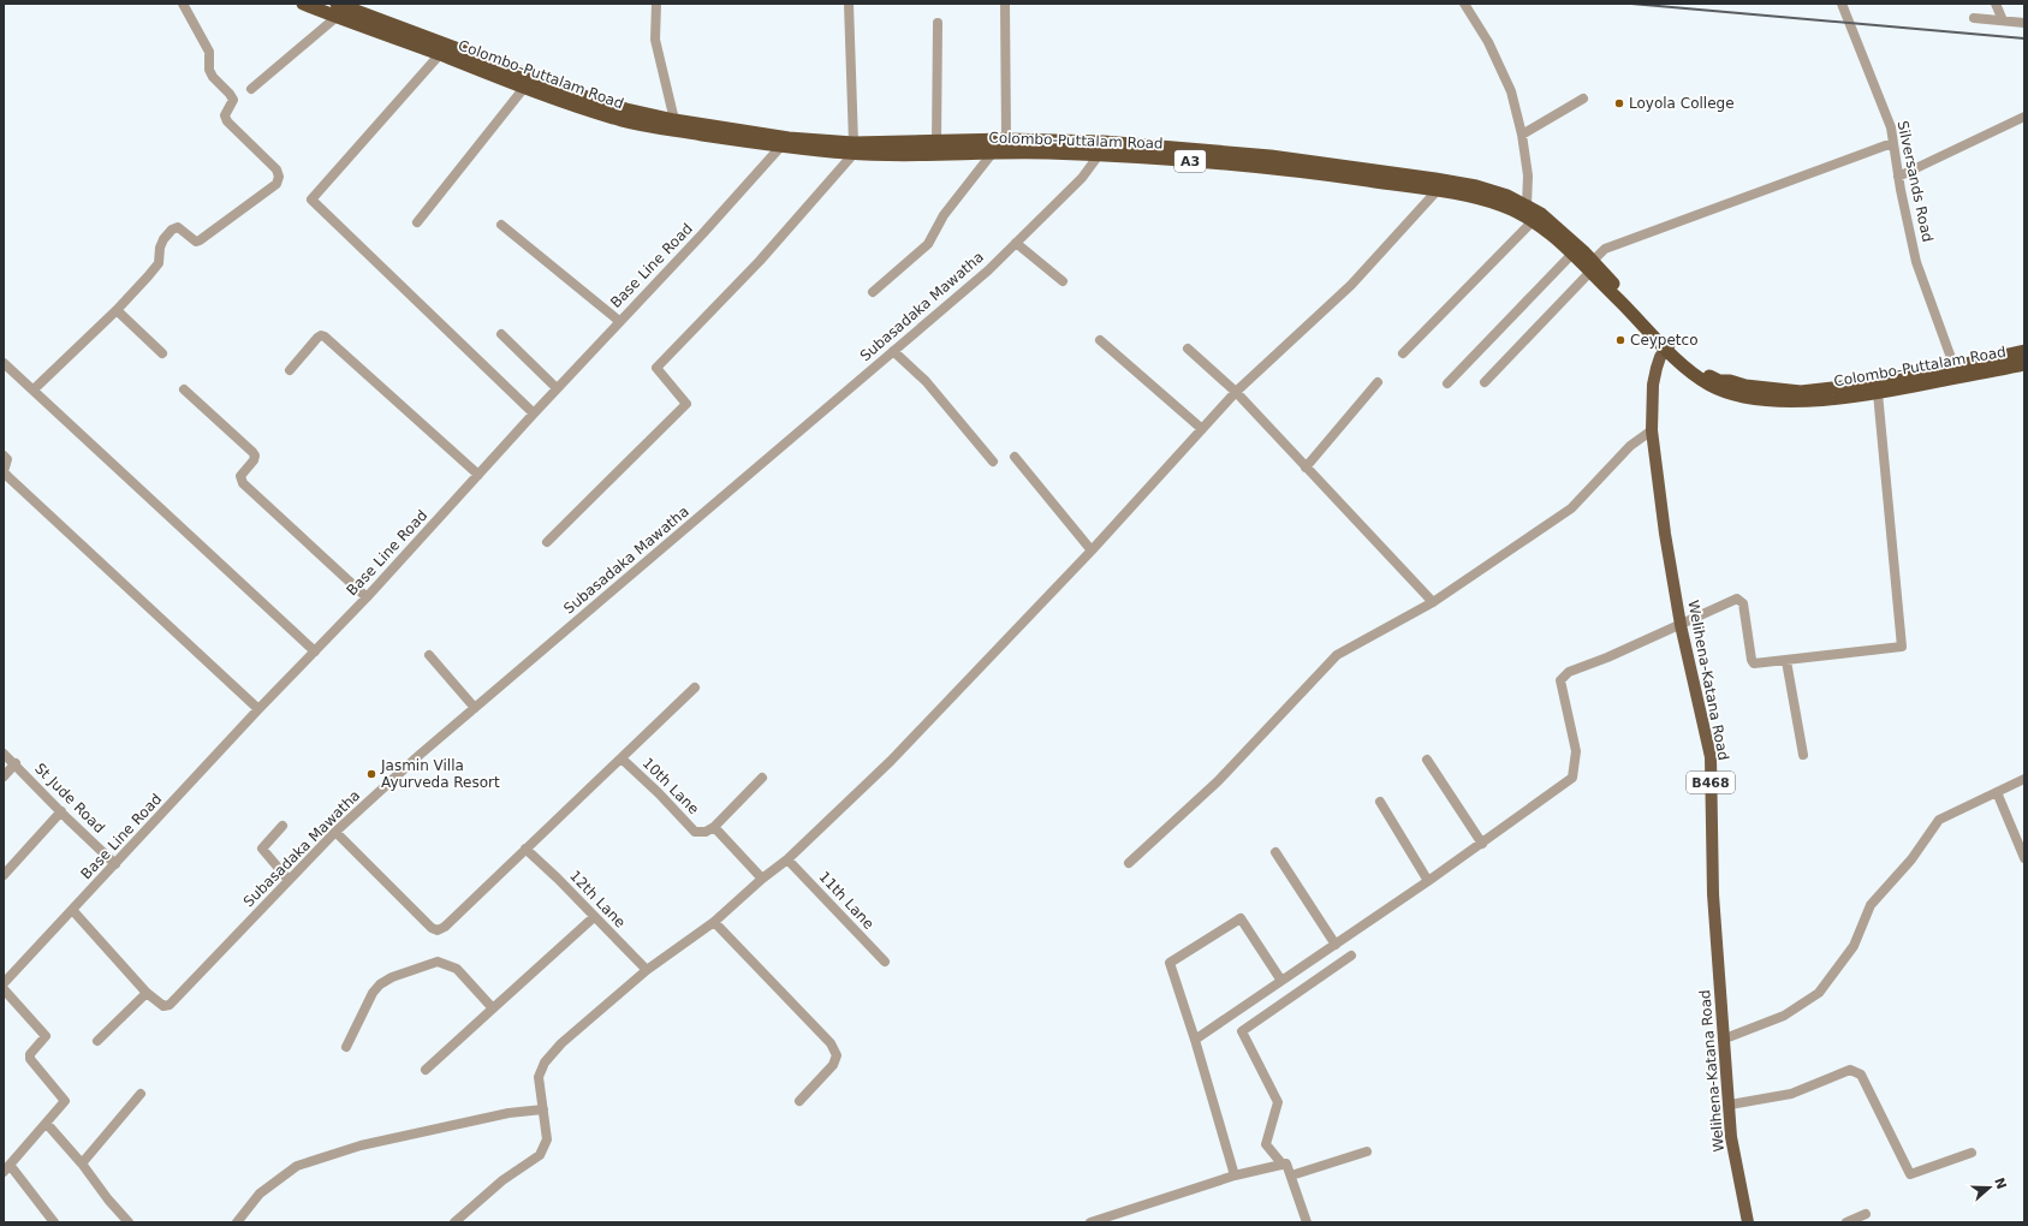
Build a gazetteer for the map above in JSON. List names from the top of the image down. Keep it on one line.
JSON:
{"streets":{"highway":["Colombo-Puttalam Road","A3"],"main road":["Welihena-Katana Road","B468"],"street":["Silversands Road","Base Line Road","Subasadaka Mawatha","10th Lane","St Jude Road","12th Lane","11th Lane"]},"crossings":[["Colombo-Puttalam Road","Silversands Road"],["Colombo-Puttalam Road","Base Line Road"],["Colombo-Puttalam Road","Subasadaka Mawatha"],["Colombo-Puttalam Road","Welihena-Katana Road"],["Base Line Road","St Jude Road"]],"places":["Loyola College","Ceypetco","Jasmin Villa Ayurveda Resort"],"north":"right"}
